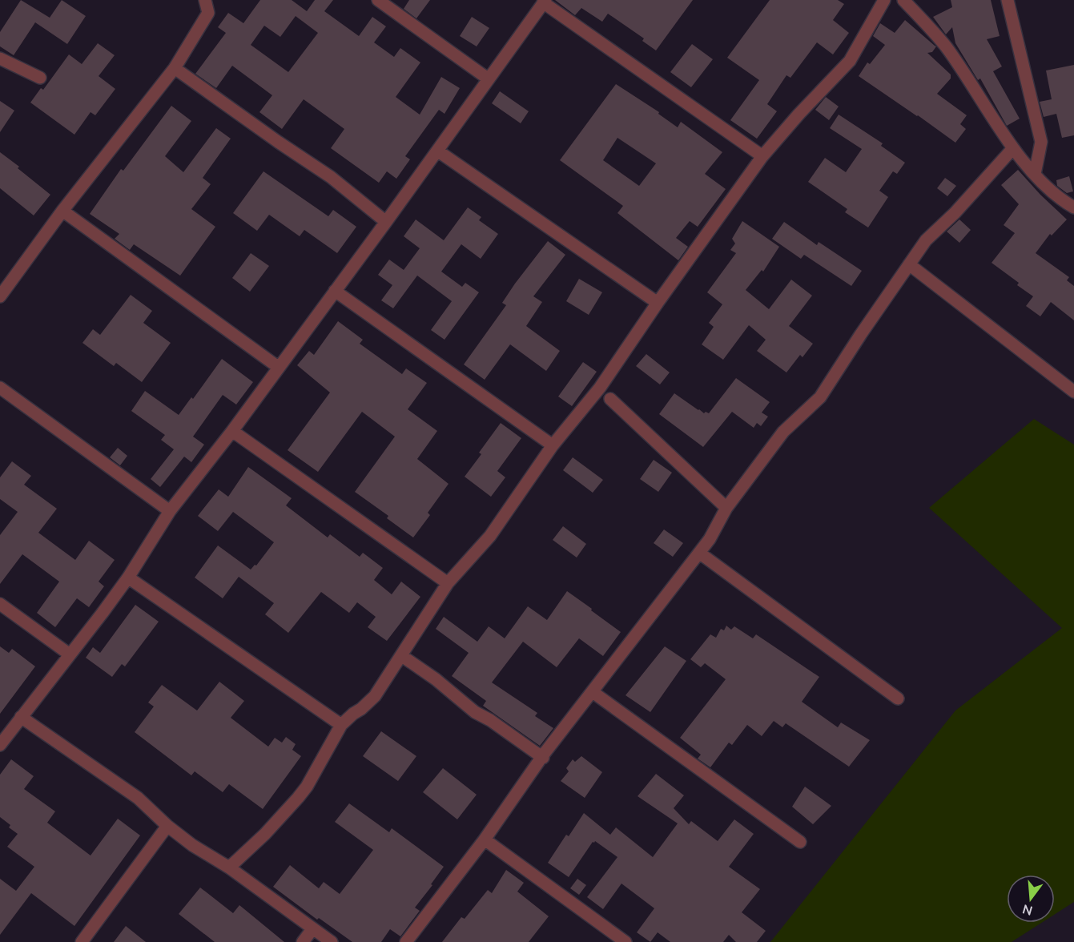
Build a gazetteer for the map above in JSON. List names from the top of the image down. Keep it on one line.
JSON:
{"north":"bottom"}
